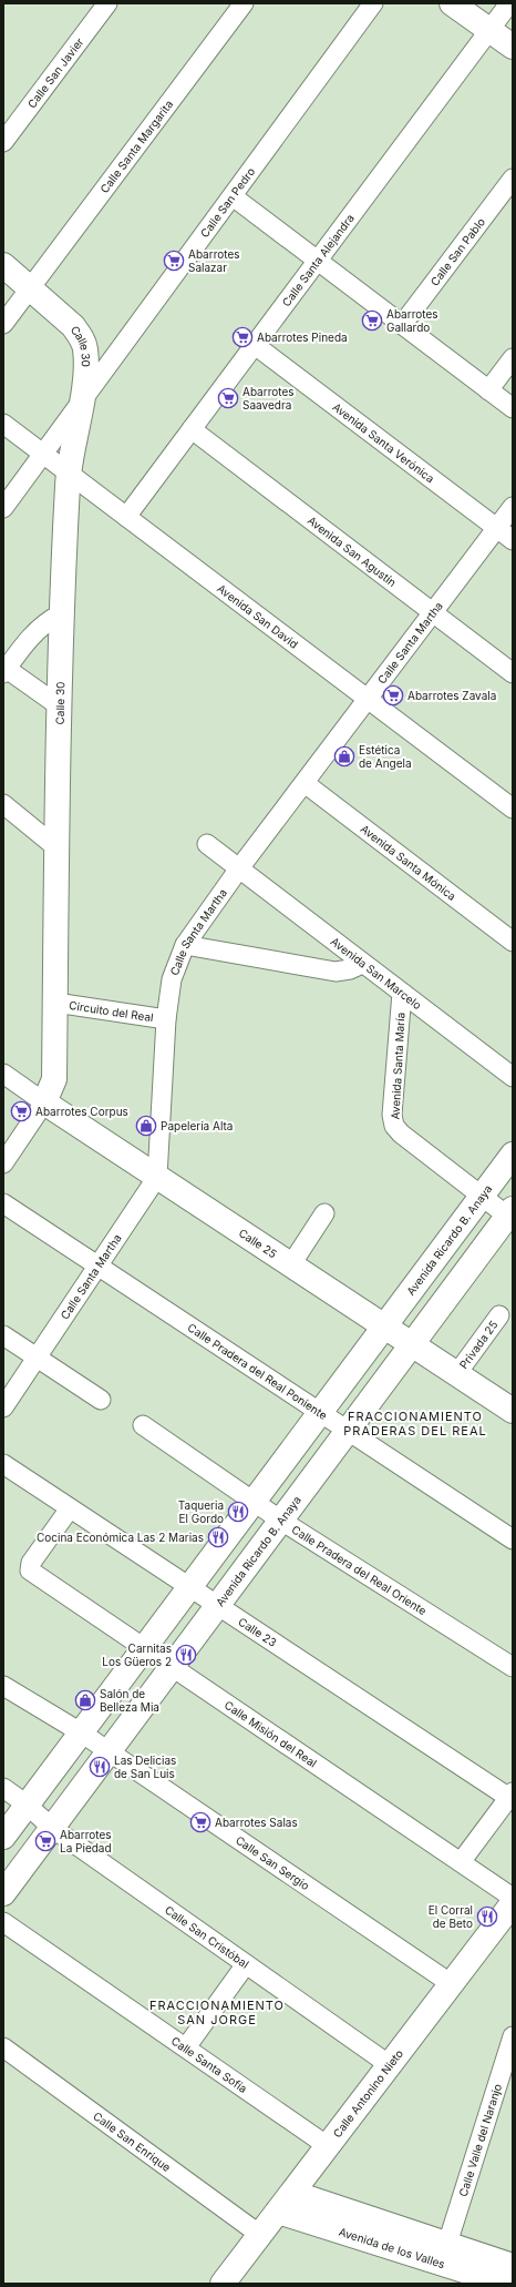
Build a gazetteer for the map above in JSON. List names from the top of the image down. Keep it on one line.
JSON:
{"streets":{"street":["Calle San Javier","Calle Santa Margarita","Calle San Pedro","Calle San Pablo","Calle Santa Alejandra","Calle 30","Avenida Santa Verónica","Avenida San Agustín","Avenida San David","Calle Santa Martha","Avenida Santa Mónica","Avenida San Marcelo","Circuito del Real","Avenida Santa María","Avenida Ricardo B. Anaya","Calle 25","Privada 25","Calle Pradera del Real Poniente","Calle Pradera del Real Oriente","Calle 23","Calle Misión del Real","Calle San Sergio","Calle San Cristóbal","Calle Santa Sofía","Calle Antonino Nieto","Calle San Enrique","Calle Valle del Naranjo","Avenida de los Valles"]},"crossings":[["Calle Santa Margarita","Calle 30"],["Calle San Pedro","Calle 30"],["Calle San Pedro","Avenida San David"],["Calle Santa Alejandra","Avenida Santa Verónica"],["Calle Santa Alejandra","Avenida San Agustín"],["Calle Santa Alejandra","Avenida San David"],["Calle 30","Avenida San David"],["Calle 30","Circuito del Real"],["Calle 30","Calle 25"],["Avenida Santa Verónica","Calle Santa Martha"],["Avenida San Agustín","Calle Santa Martha"],["Avenida San David","Calle Santa Martha"],["Calle Santa Martha","Avenida Santa Mónica"],["Calle Santa Martha","Avenida San Marcelo"],["Calle Santa Martha","Circuito del Real"],["Calle Santa Martha","Calle 25"],["Calle Santa Martha","Calle Pradera del Real Poniente"],["Avenida San Marcelo","Avenida Santa María"],["Avenida Santa María","Avenida Ricardo B. Anaya"],["Avenida Ricardo B. Anaya","Calle 25"],["Avenida Ricardo B. Anaya","Calle Pradera del Real Poniente"],["Avenida Ricardo B. Anaya","Calle Pradera del Real Oriente"],["Avenida Ricardo B. Anaya","Calle 23"],["Avenida Ricardo B. Anaya","Calle Misión del Real"],["Avenida Ricardo B. Anaya","Calle San Sergio"],["Avenida Ricardo B. Anaya","Calle San Cristóbal"],["Calle 25","Privada 25"],["Calle 23","Calle Misión del Real"],["Calle San Sergio","Calle Antonino Nieto"],["Calle San Cristóbal","Calle Antonino Nieto"],["Calle Santa Sofía","Calle Antonino Nieto"],["Calle Antonino Nieto","Calle San Enrique"],["Calle Antonino Nieto","Avenida de los Valles"],["Calle Valle del Naranjo","Avenida de los Valles"]],"districts":["FRACCIONAMIENTO PRADERAS DEL REAL","FRACCIONAMIENTO SAN JORGE"],"places":{"supermarket":["Abarrotes Salazar","Abarrotes Gallardo","Abarrotes Pineda","Abarrotes Saavedra","Abarrotes Zavala","Abarrotes Corpus","Abarrotes Salas","Abarrotes La Piedad"],"shop":["Estética de Angela","Papelería Alta","Salón de Belleza Mia"],"restaurant":["Taqueria El Gordo","Cocina Económica Las 2 Marias","Carnitas Los Güeros 2","Las Delicias de San Luis","El Corral de Beto"]}}
